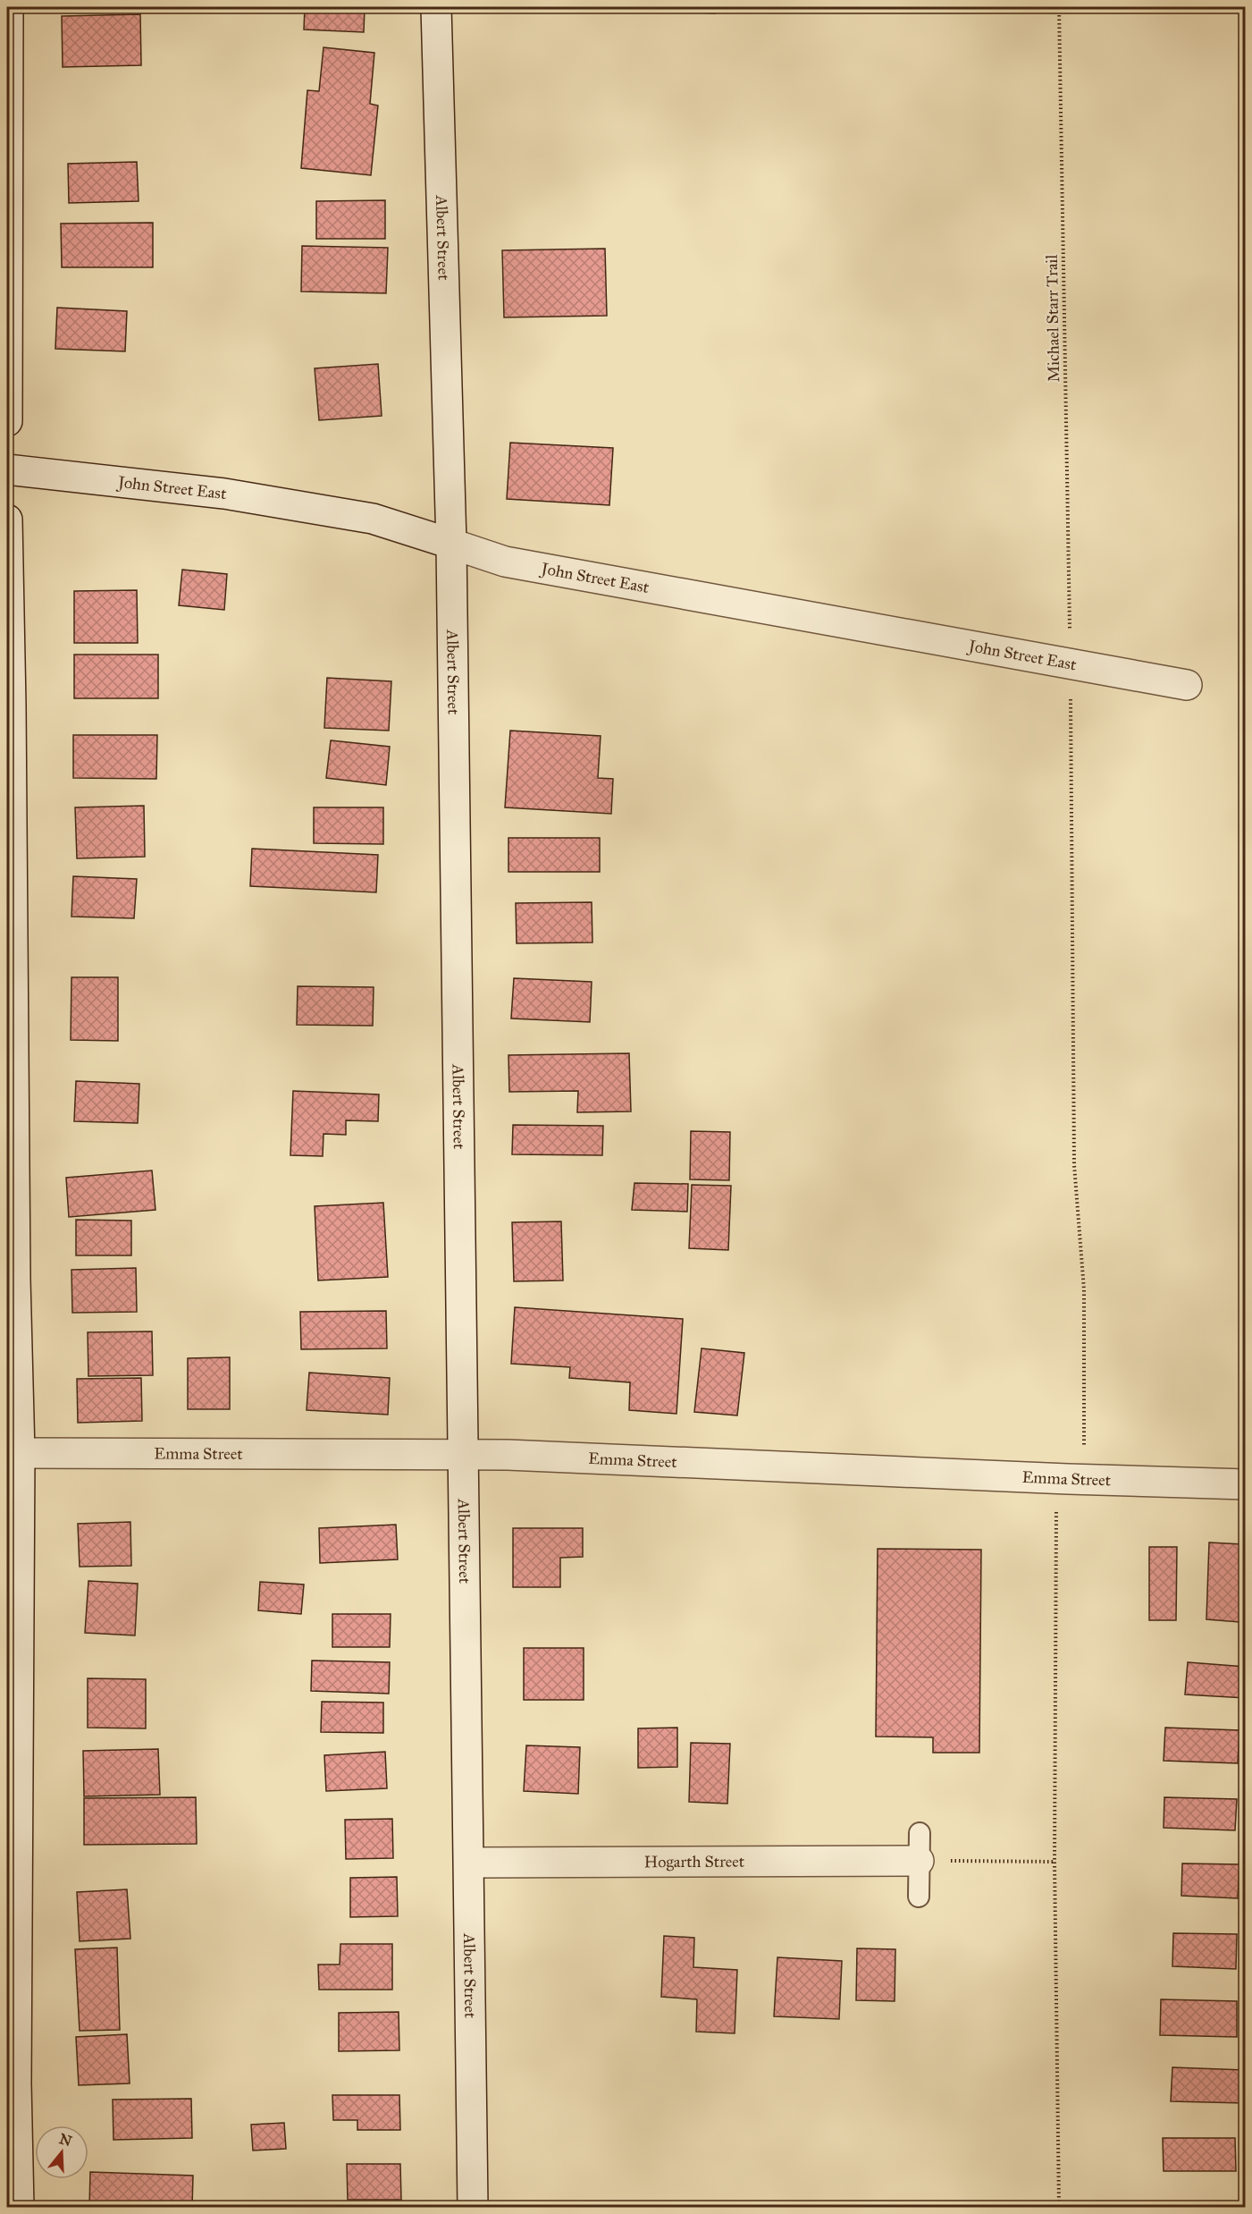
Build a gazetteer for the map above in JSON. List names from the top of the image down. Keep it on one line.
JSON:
{"streets":{"street":["Albert Street","John Street East","Emma Street","Hogarth Street"],"path":["Michael Starr Trail"]},"crossings":[["Albert Street","John Street East"],["Albert Street","Emma Street"],["Albert Street","Hogarth Street"]],"north":"top"}
